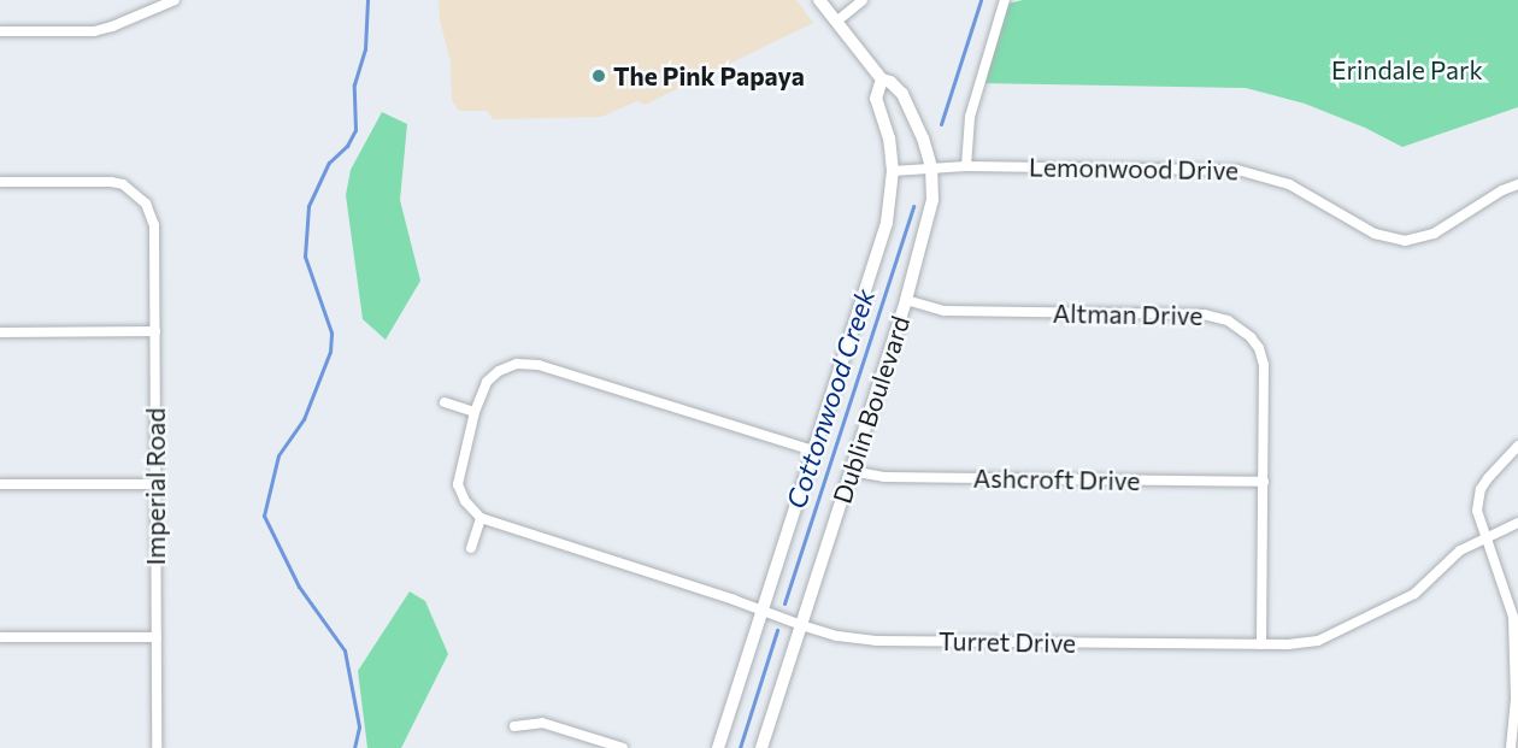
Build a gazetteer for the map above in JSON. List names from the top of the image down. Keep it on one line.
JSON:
{"streets":{"main road":["Dublin Boulevard"],"street":["Lemonwood Drive","Altman Drive","Ashcroft Drive","Imperial Road","Turret Drive"]},"crossings":[["Lemonwood Drive","Dublin Boulevard"],["Altman Drive","Dublin Boulevard"],["Altman Drive","Ashcroft Drive"],["Altman Drive","Turret Drive"],["Dublin Boulevard","Ashcroft Drive"],["Dublin Boulevard","Turret Drive"]],"water":["Cottonwood Creek"],"parks":["Erindale Park"],"places":["The Pink Papaya"]}
